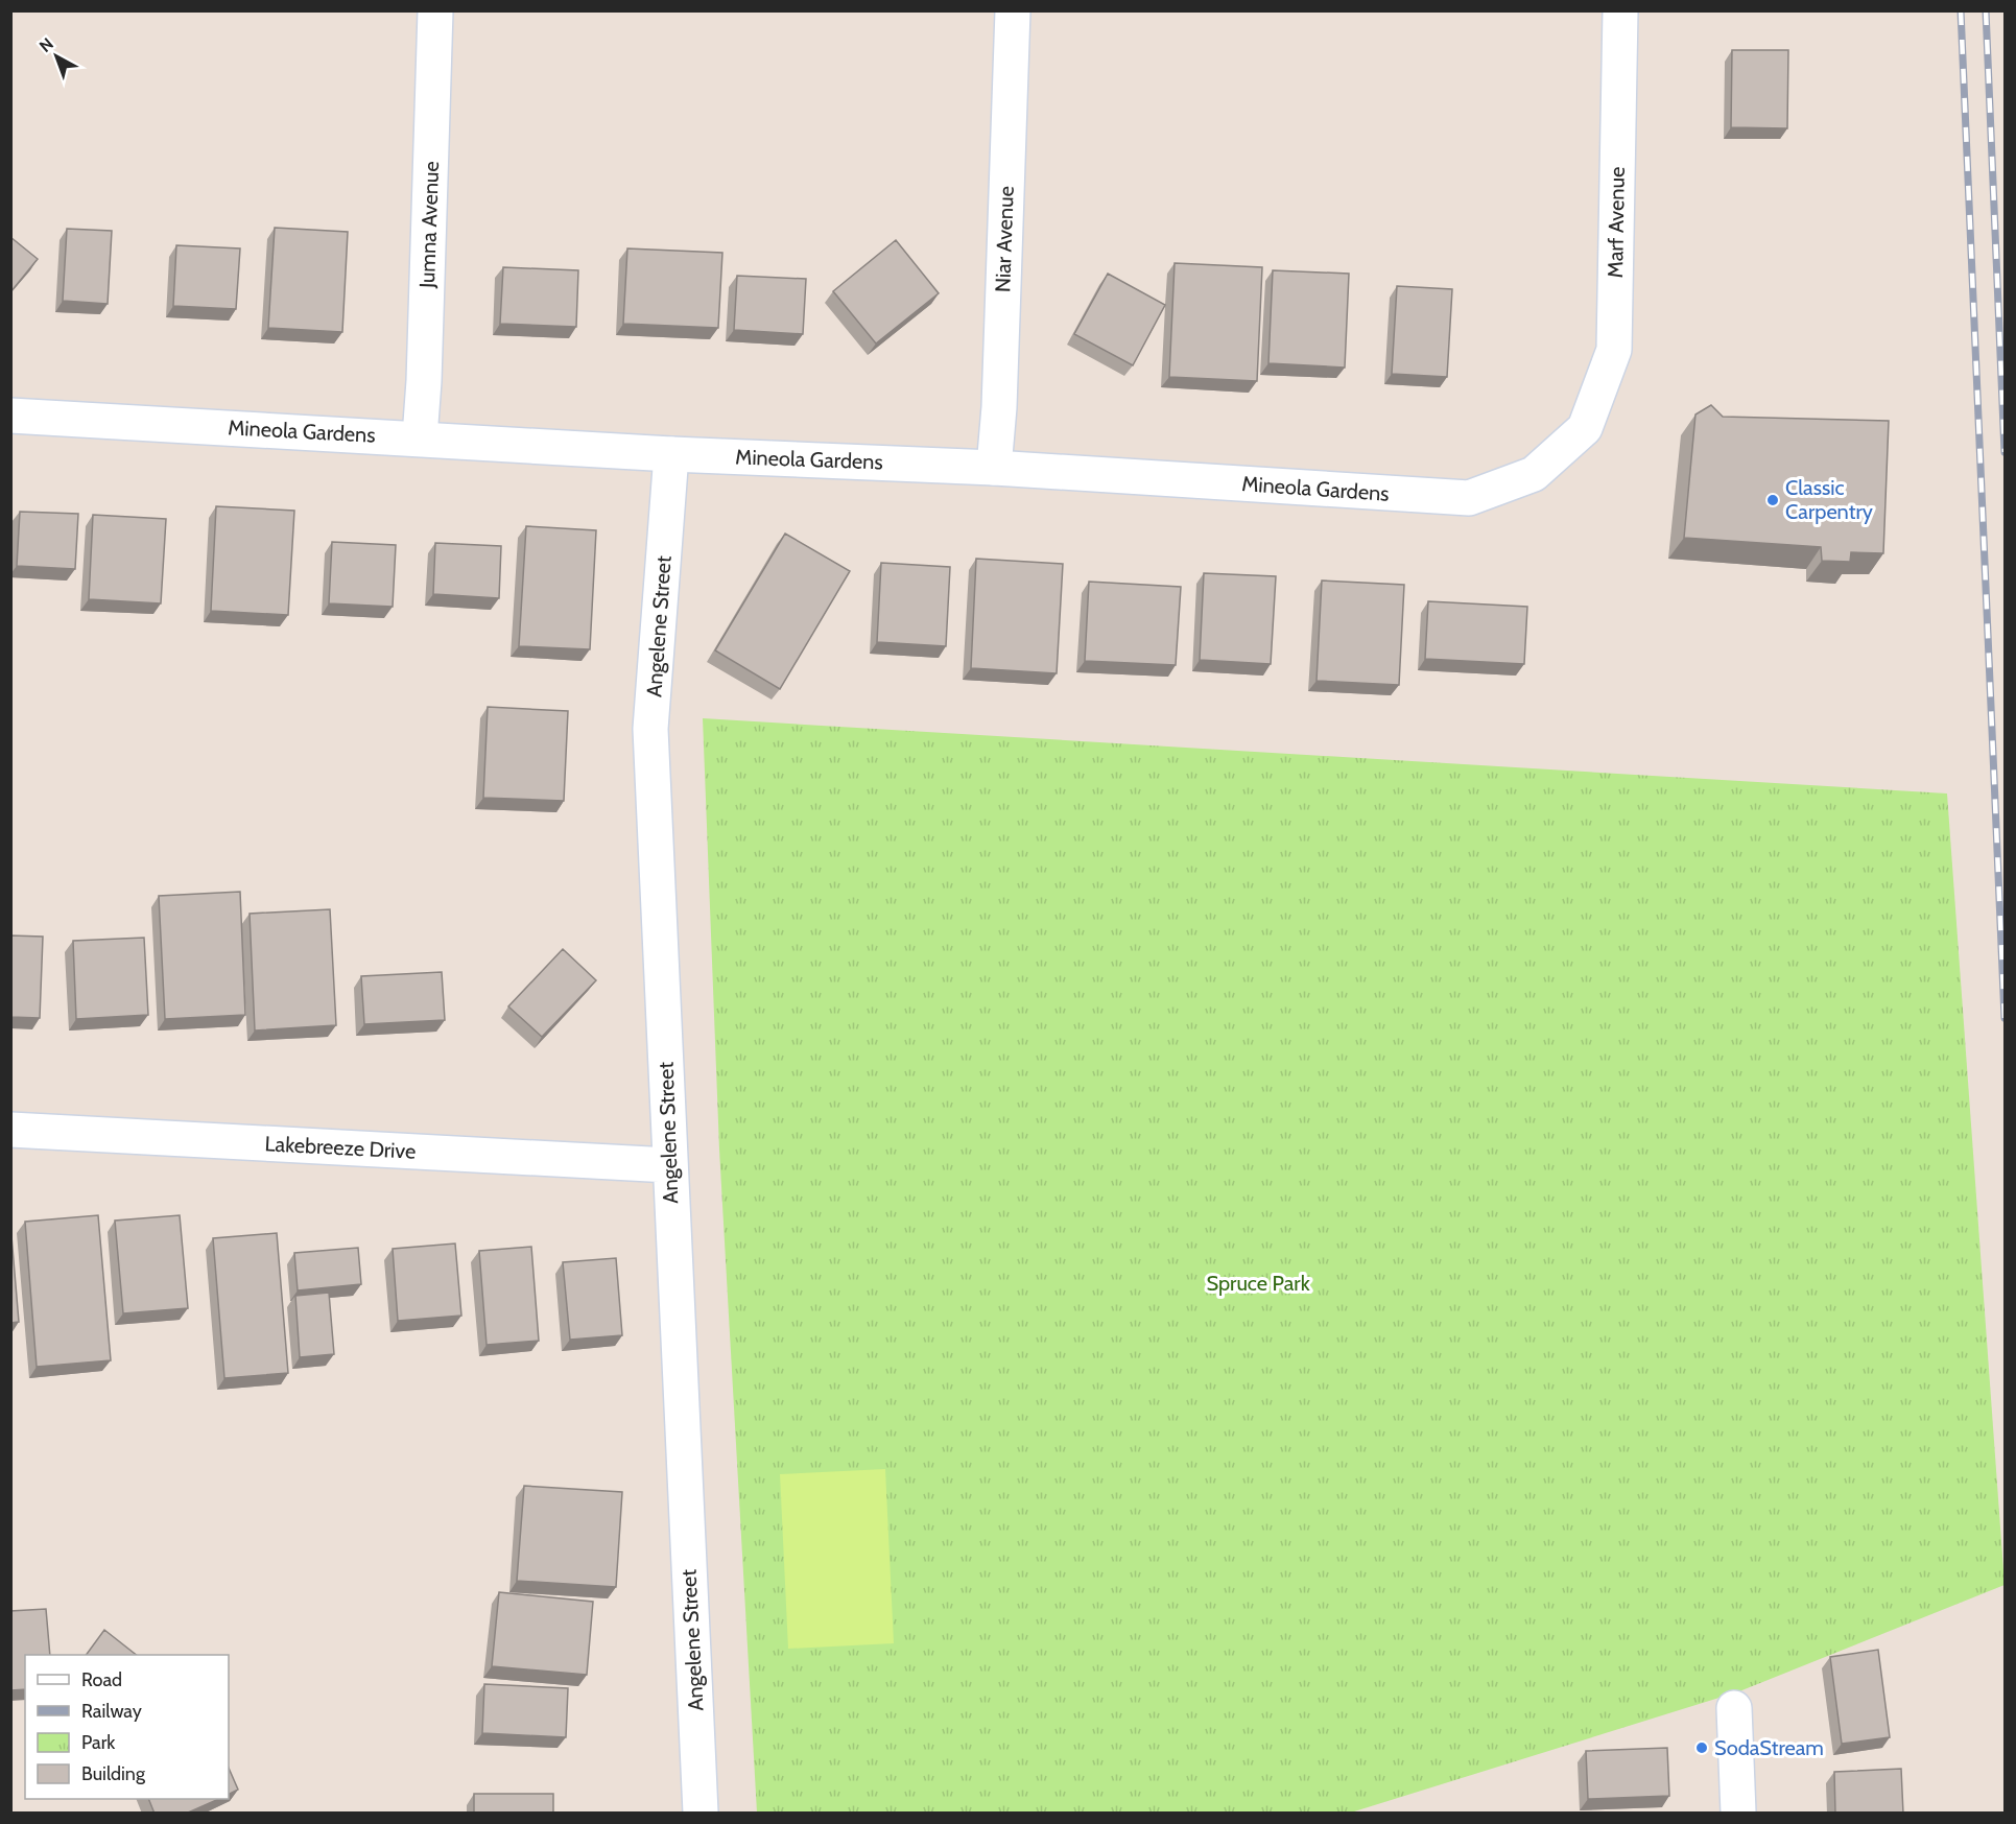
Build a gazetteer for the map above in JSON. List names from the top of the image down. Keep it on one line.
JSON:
{"streets":{"street":["Marf Avenue","Jumna Avenue","Niar Avenue","Mineola Gardens","Angelene Street","Lakebreeze Drive"]},"crossings":[["Marf Avenue","Mineola Gardens"],["Jumna Avenue","Mineola Gardens"],["Niar Avenue","Mineola Gardens"],["Mineola Gardens","Angelene Street"],["Angelene Street","Lakebreeze Drive"]],"parks":["Spruce Park"],"places":["Classic Carpentry","SodaStream"],"legend":["Road","Railway","Park","Building"],"north":"top left"}
